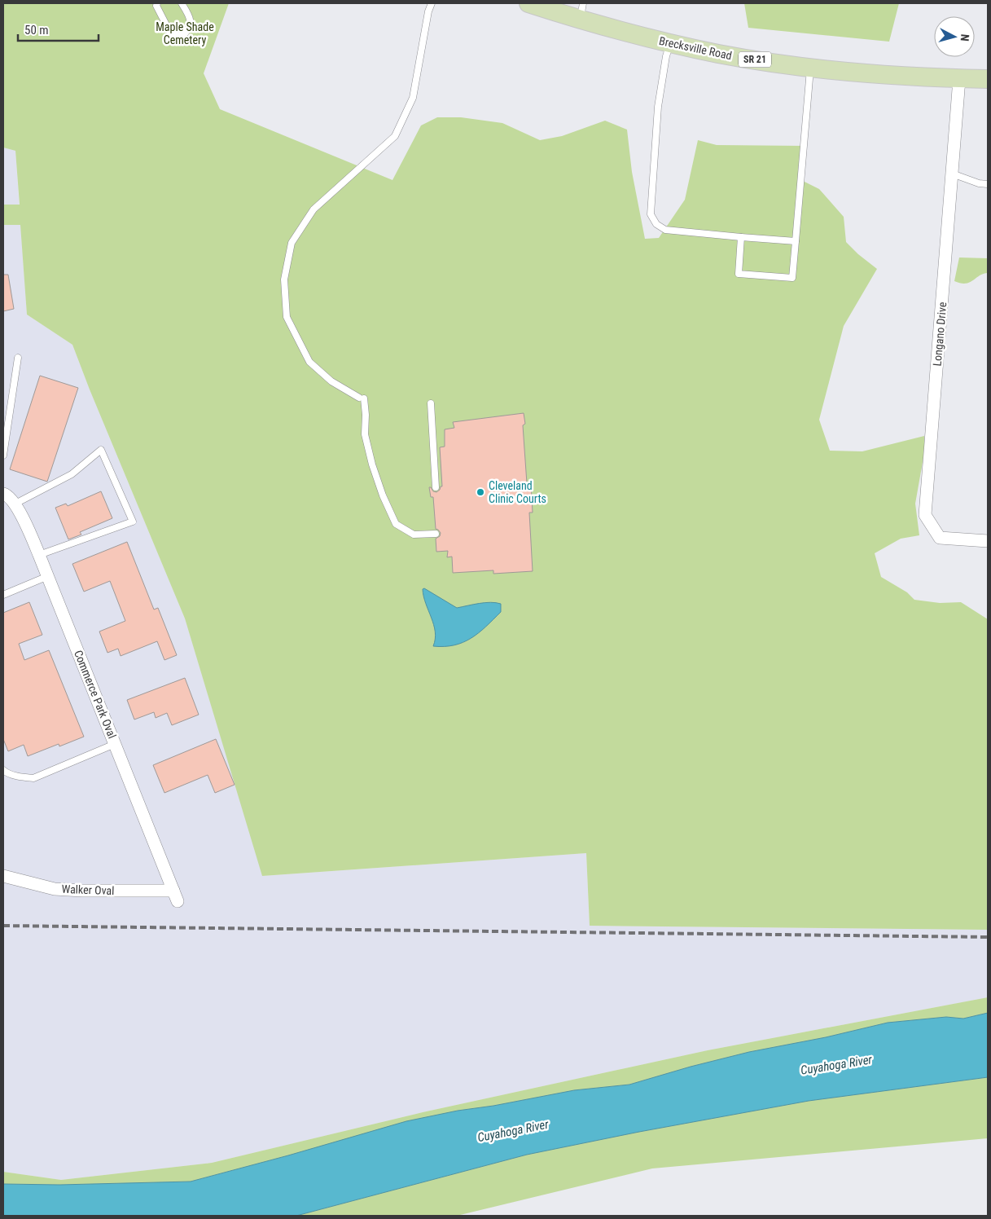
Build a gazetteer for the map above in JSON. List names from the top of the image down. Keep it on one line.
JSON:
{"streets":{"main road":["Brecksville Road","SR 21"],"street":["Longano Drive","Commerce Park Oval","Walker Oval"]},"crossings":[["Brecksville Road","Longano Drive"],["Commerce Park Oval","Walker Oval"]],"water":["Cuyahoga River"],"parks":["Maple Shade Cemetery"],"places":["Cleveland Clinic Courts"],"scale_bar":"50 m","north":"right"}
